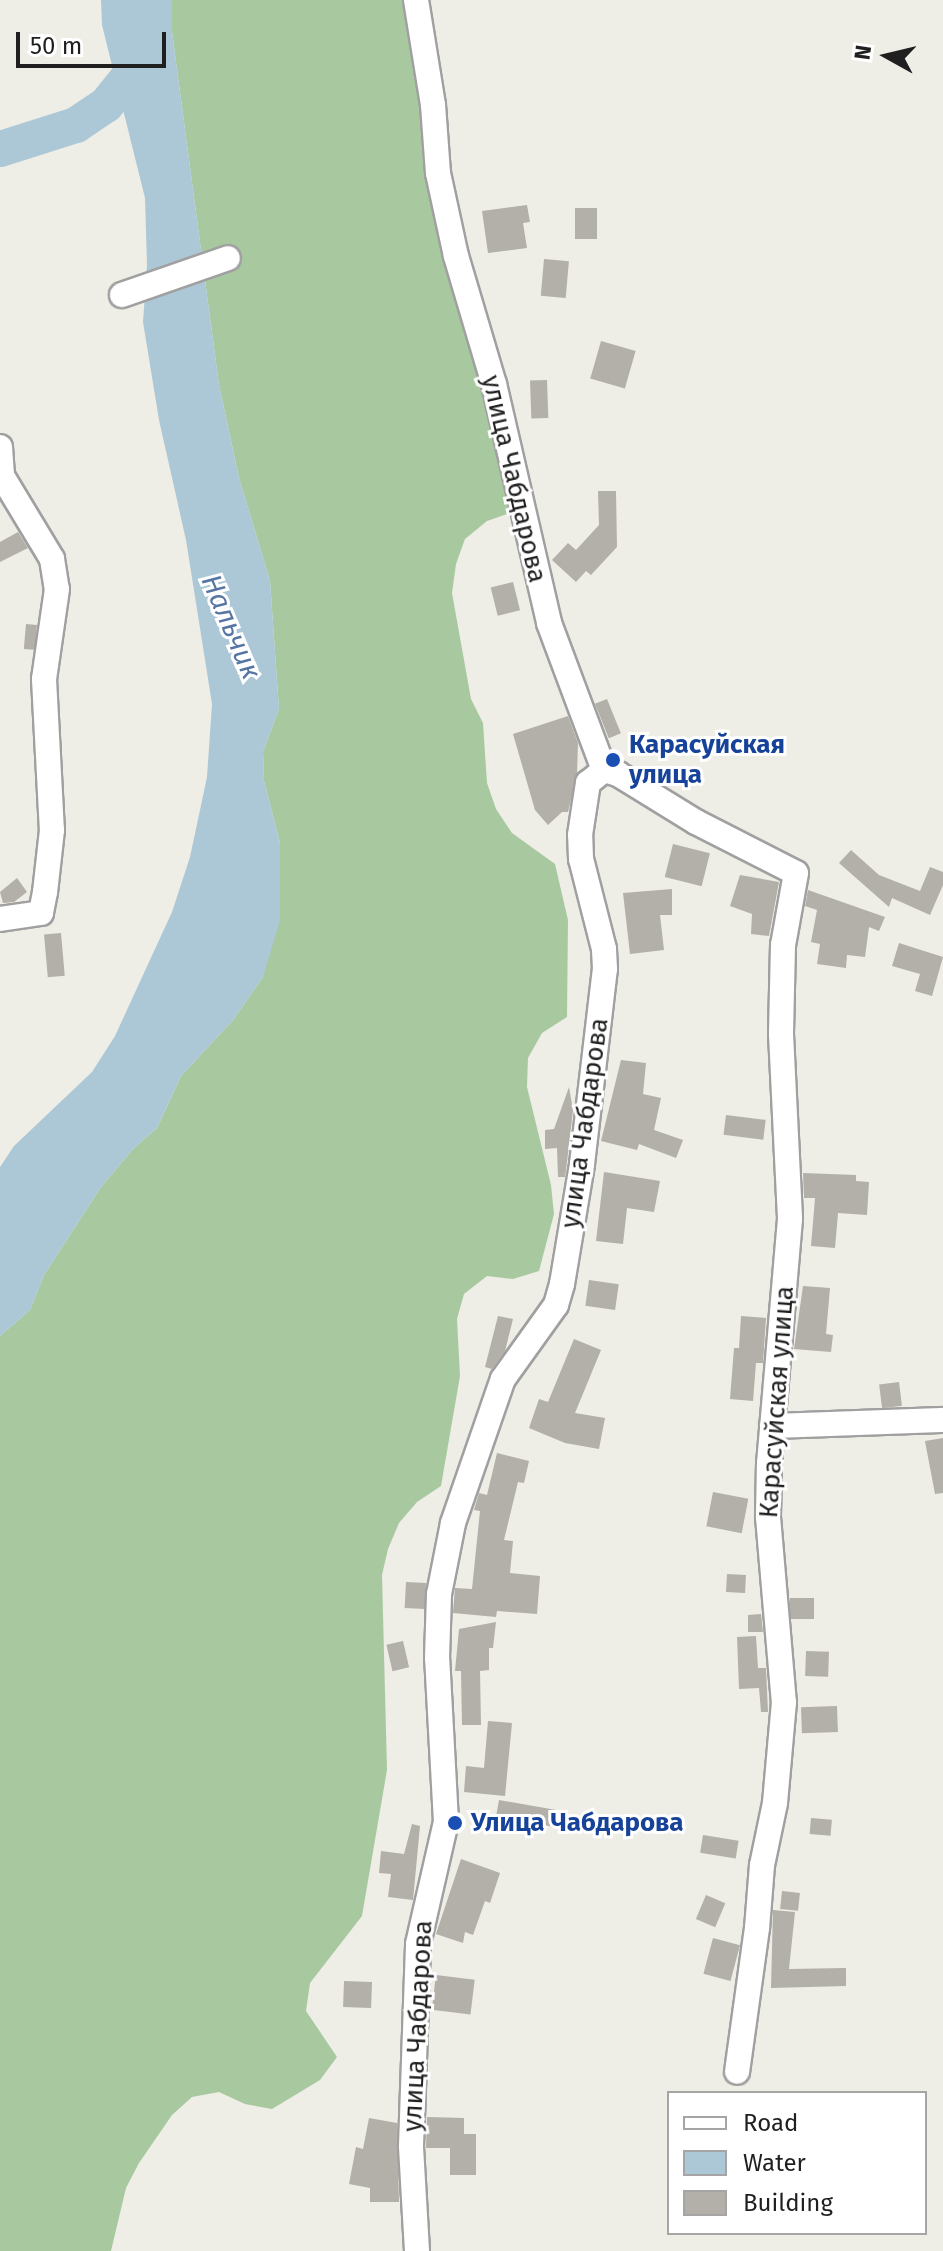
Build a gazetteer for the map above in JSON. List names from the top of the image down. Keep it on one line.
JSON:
{"streets":{"street":["улица Чабдарова","Карасуйская улица"]},"crossings":[["улица Чабдарова","Карасуйская улица"]],"water":["Нальчик"],"places":["Карасуйская улица","Улица Чабдарова"],"legend":["Road","Water","Building"],"scale_bar":"50 m","north":"left"}
